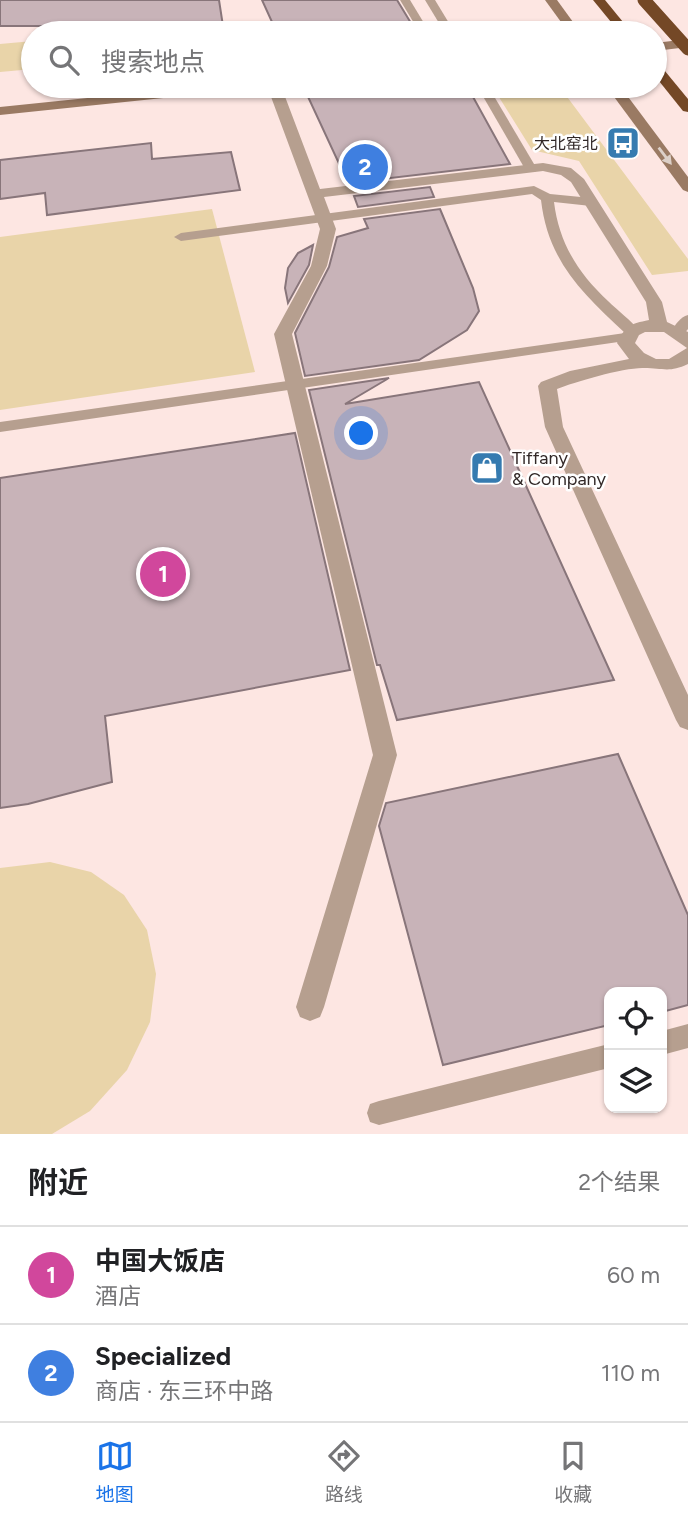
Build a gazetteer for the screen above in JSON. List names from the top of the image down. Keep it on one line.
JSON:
{"places":{"bus stop":["大北窑北"],"shop":["Tiffany & Company"]},"page":{"search":"搜索地点","pins":["2","1"],"heading":["附近","2个结果"],"list":[{"mark":"1","name":"中国大饭店","note":"酒店","value":"60 m"},{"mark":"2","name":"Specialized","note":"商店 · 东三环中路","value":"110 m"}],"nav":["地图","路线","收藏"]}}
